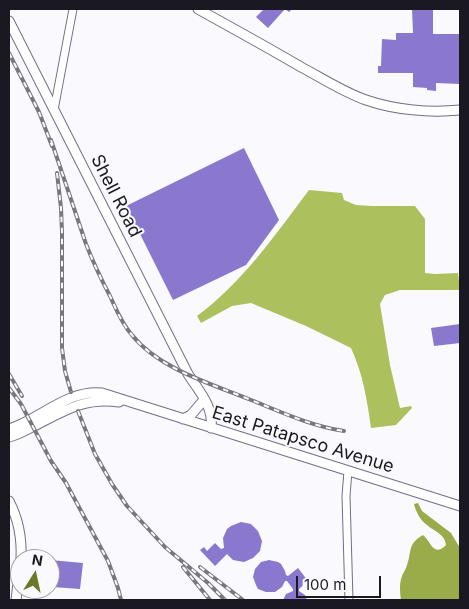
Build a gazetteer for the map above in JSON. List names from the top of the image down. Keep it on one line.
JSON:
{"streets":{"main road":["Shell Road","East Patapsco Avenue"]},"crossings":[["Shell Road","East Patapsco Avenue"]],"scale_bar":"100 m","north":"top"}
